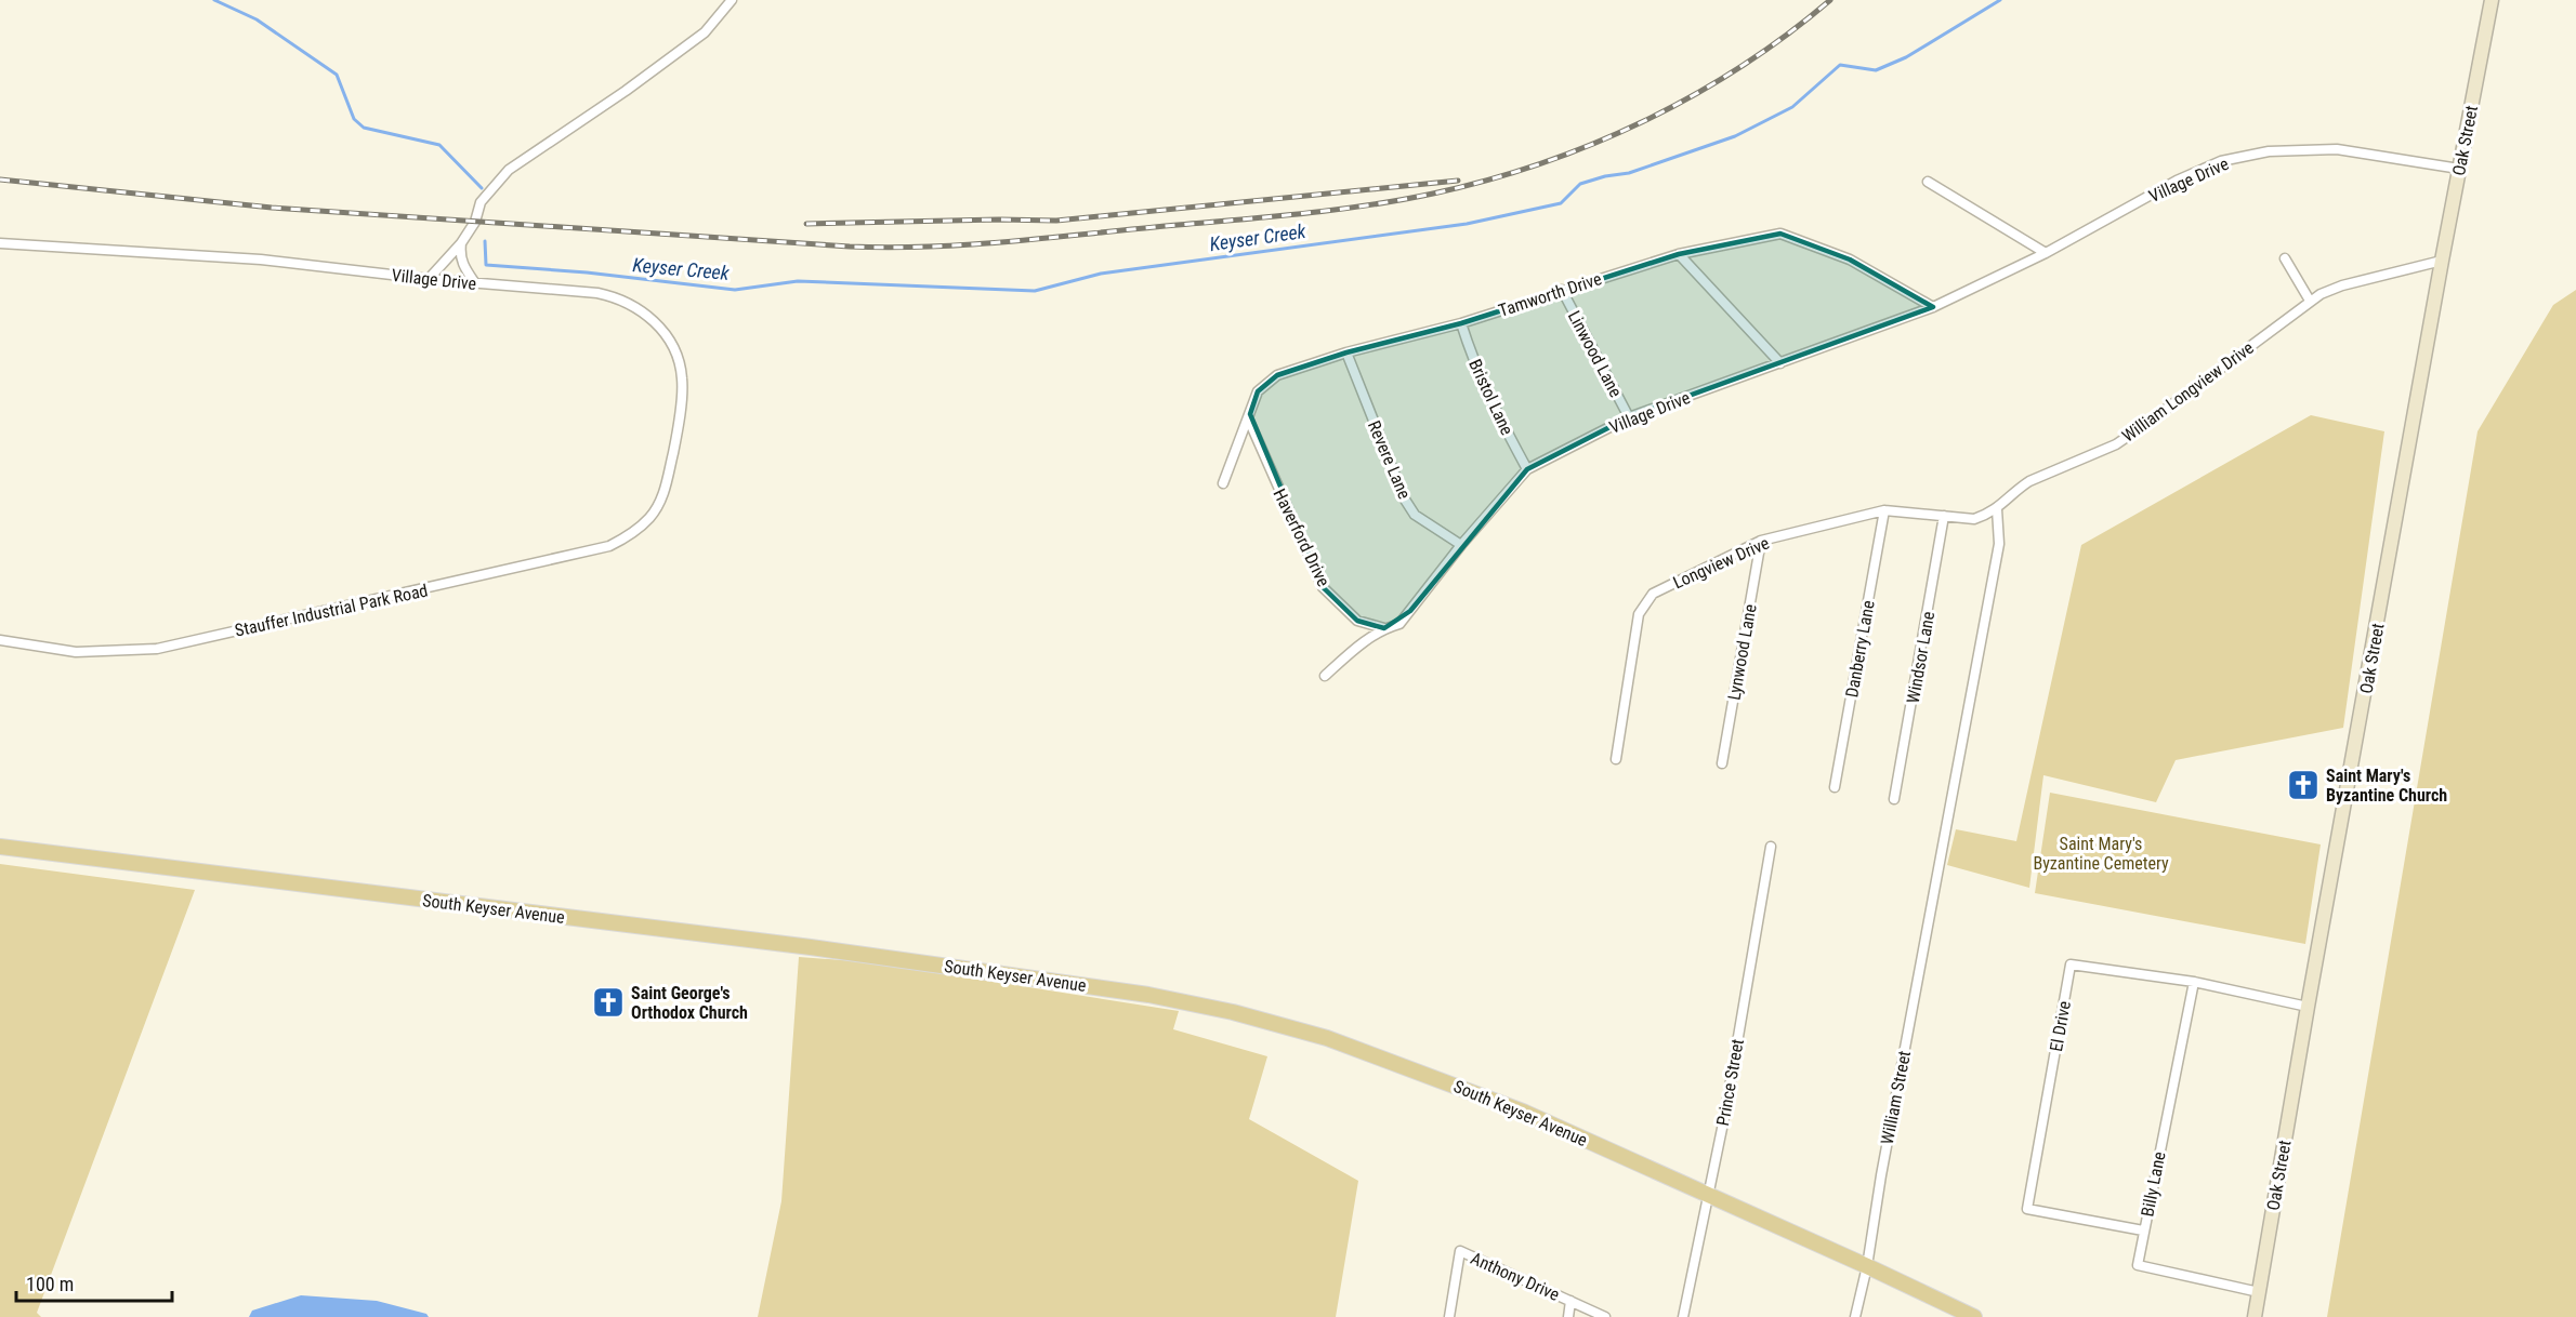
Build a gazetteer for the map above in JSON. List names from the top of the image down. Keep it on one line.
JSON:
{"streets":{"main road":["South Keyser Avenue"],"street":["Oak Street","Village Drive","Tamworth Drive","Linwood Lane","William Longview Drive","Bristol Lane","Revere Lane","Haverford Drive","Longview Drive","Stauffer Industrial Park Road","Danberry Lane","Lynwood Lane","Windsor Lane","El Drive","Prince Street","William Street","Billy Lane","Anthony Drive"]},"crossings":[["Oak Street","Village Drive"],["Oak Street","William Longview Drive"],["Oak Street","El Drive"],["Oak Street","Billy Lane"],["Village Drive","Tamworth Drive"],["Village Drive","Linwood Lane"],["Village Drive","Bristol Lane"],["Village Drive","Revere Lane"],["Village Drive","Haverford Drive"],["Village Drive","Stauffer Industrial Park Road"],["Tamworth Drive","Linwood Lane"],["Tamworth Drive","Bristol Lane"],["Tamworth Drive","Revere Lane"],["Tamworth Drive","Haverford Drive"],["William Longview Drive","Longview Drive"],["William Longview Drive","William Street"],["Longview Drive","Danberry Lane"],["Longview Drive","Lynwood Lane"],["Longview Drive","Windsor Lane"],["Longview Drive","William Street"],["South Keyser Avenue","Prince Street"],["South Keyser Avenue","William Street"],["El Drive","Billy Lane"]],"water":["Keyser Creek"],"parks":["Saint Mary's Byzantine Cemetery"],"places":{"church":["Saint Mary's Byzantine Church","Saint George's Orthodox Church"]},"scale_bar":"100 m"}
